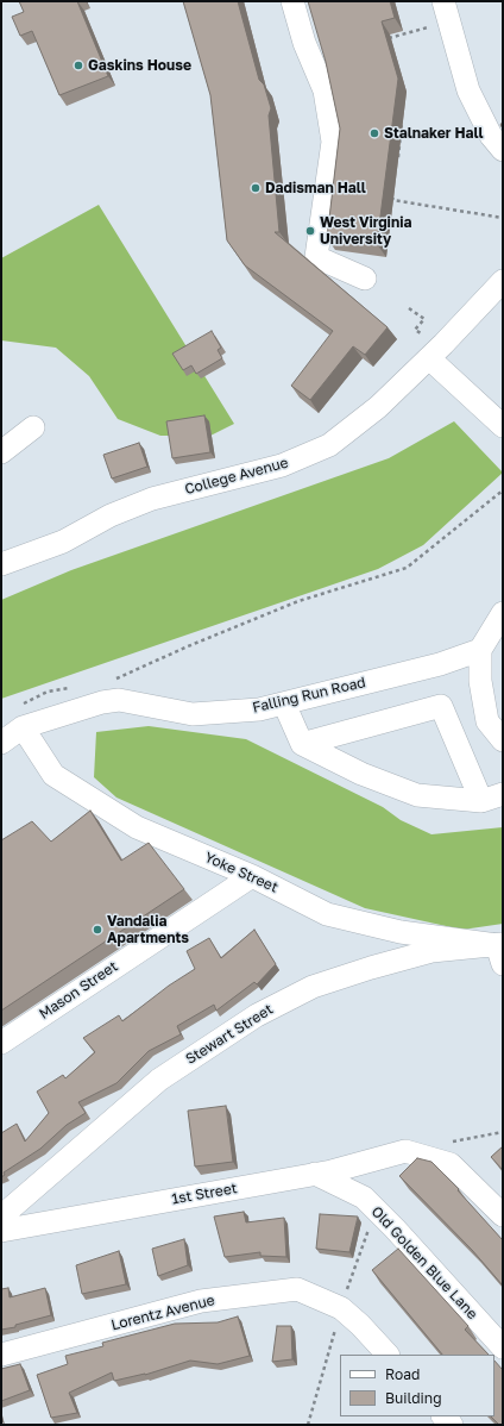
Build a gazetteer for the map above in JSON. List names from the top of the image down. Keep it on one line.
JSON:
{"streets":{"street":["College Avenue","Falling Run Road","Yoke Street","Mason Street","Stewart Street","1st Street","Old Golden Blue Lane","Lorentz Avenue"]},"crossings":[["Falling Run Road","Yoke Street"],["Yoke Street","Mason Street"],["Yoke Street","Stewart Street"],["1st Street","Old Golden Blue Lane"]],"places":["Gaskins House","Stalnaker Hall","Dadisman Hall","West Virginia University","Vandalia Apartments"],"legend":["Road","Building"]}
